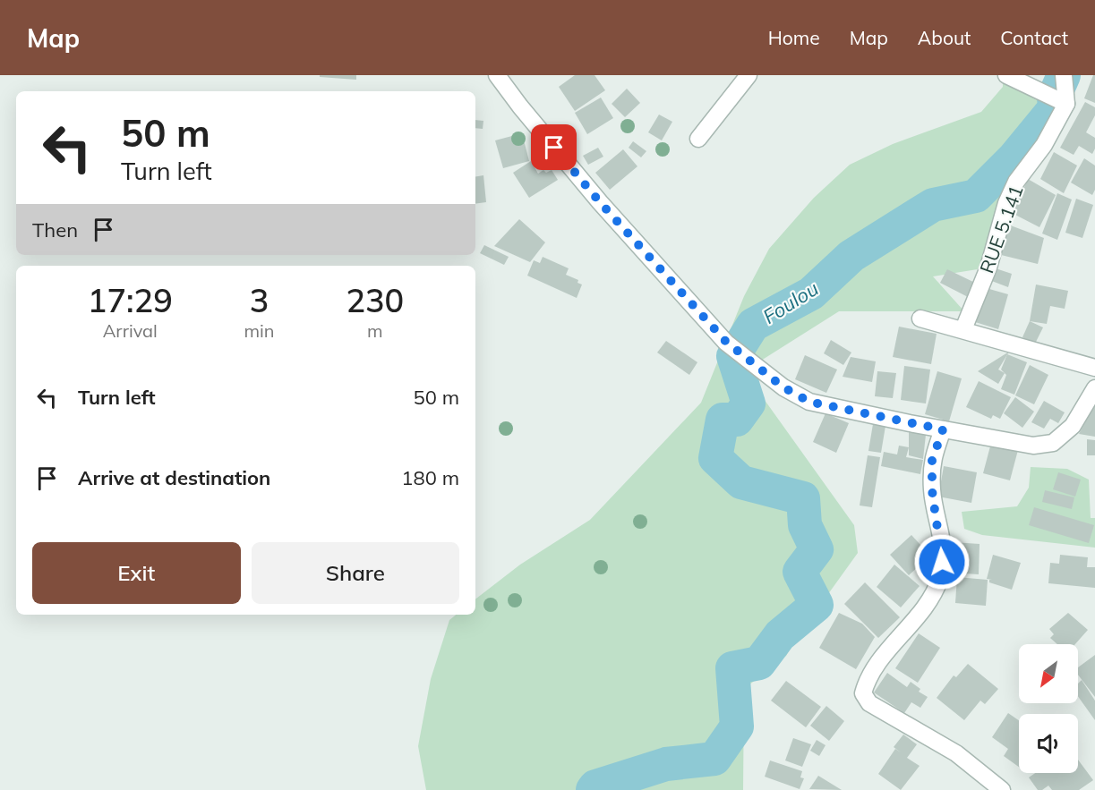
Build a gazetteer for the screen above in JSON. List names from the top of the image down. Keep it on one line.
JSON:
{"streets":{"street":["RUE 5.141"]},"water":["Foulou"],"north":"bottom left","page":{"header":"Map","nav":["Home","Map","About","Contact"],"turn":["50 m","Turn left"],"then":"Then","eta":["17:29","Arrival","3","min","230","m"],"list":[{"name":"Turn left","value":"50 m"},{"name":"Arrive at destination","value":"180 m"}],"buttons":["Exit","Share"]}}
